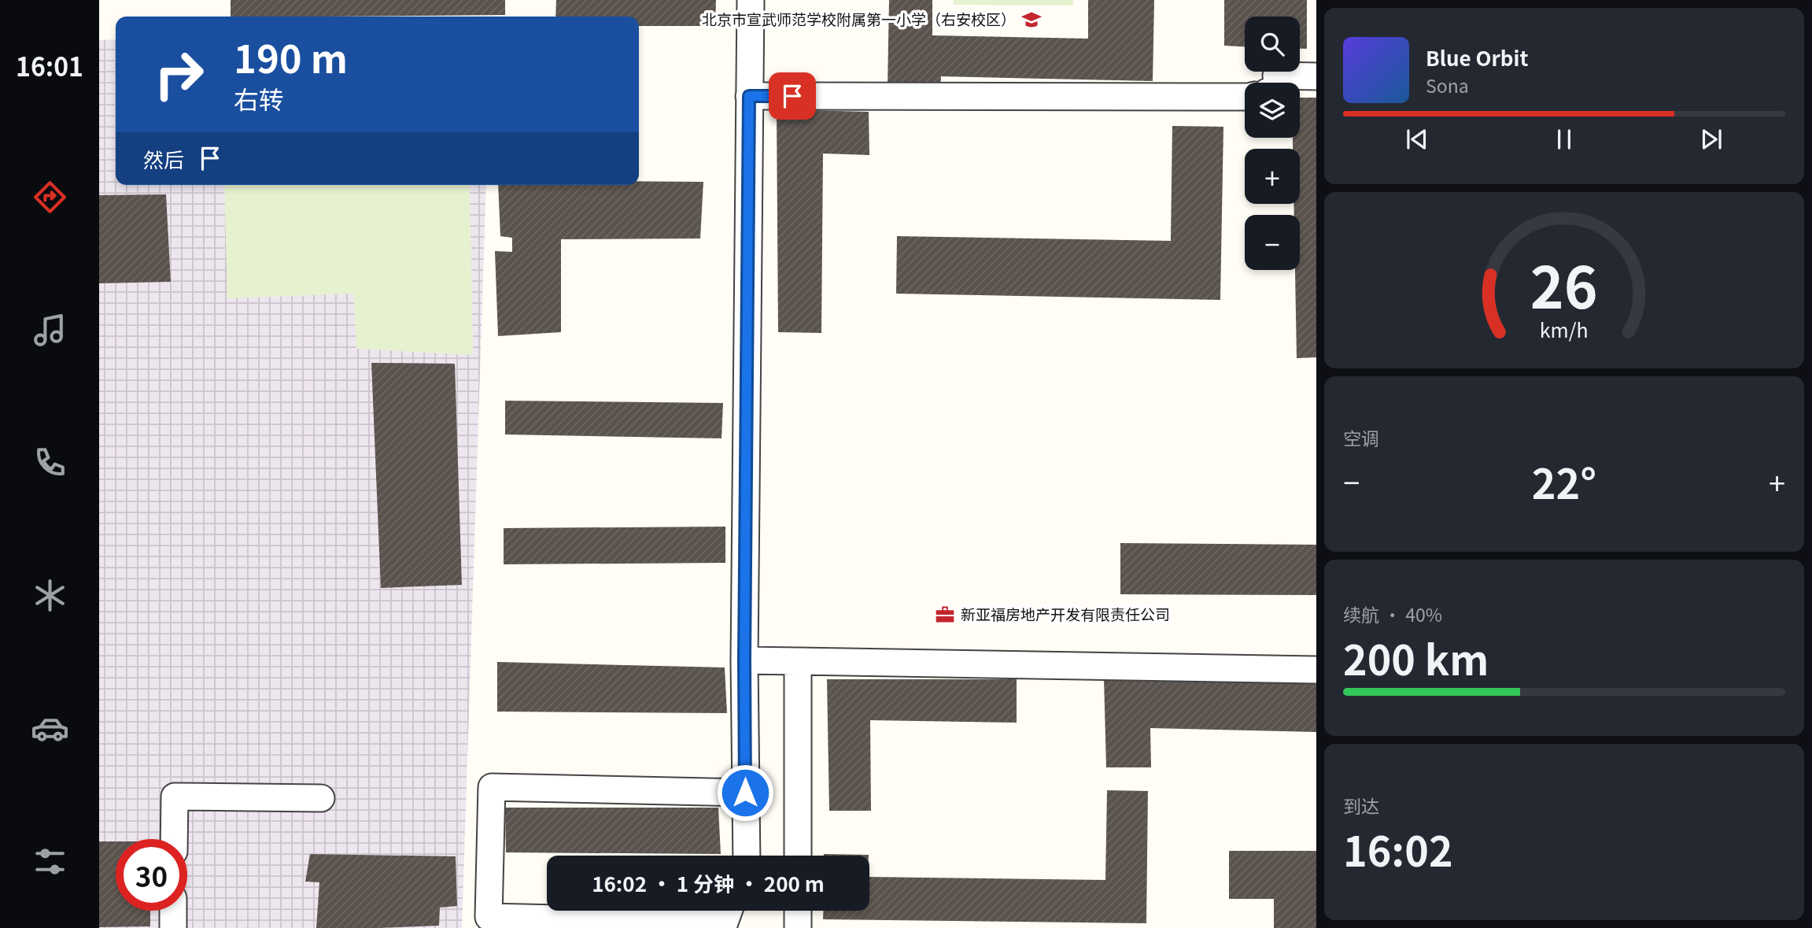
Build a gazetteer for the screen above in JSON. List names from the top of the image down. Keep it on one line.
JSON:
{"places":{"school or university":["北京市宣武师范学校附属第一小学（右安校区）"],"office":["新亚福房地产开发有限责任公司"]},"page":{"tabs":"16:01","map_buttons":["+","−"],"turn":["190 m","右转"],"song":["Blue Orbit","Sona"],"then":"然后","tile":["空调",["续航 · 40%","200 km"],["到达","16:02"]],"heat":["−","22°","+"],"limit":"30","trip":"16:02 · 1 分钟 · 200 m","gauge":["26","km/h"]}}
